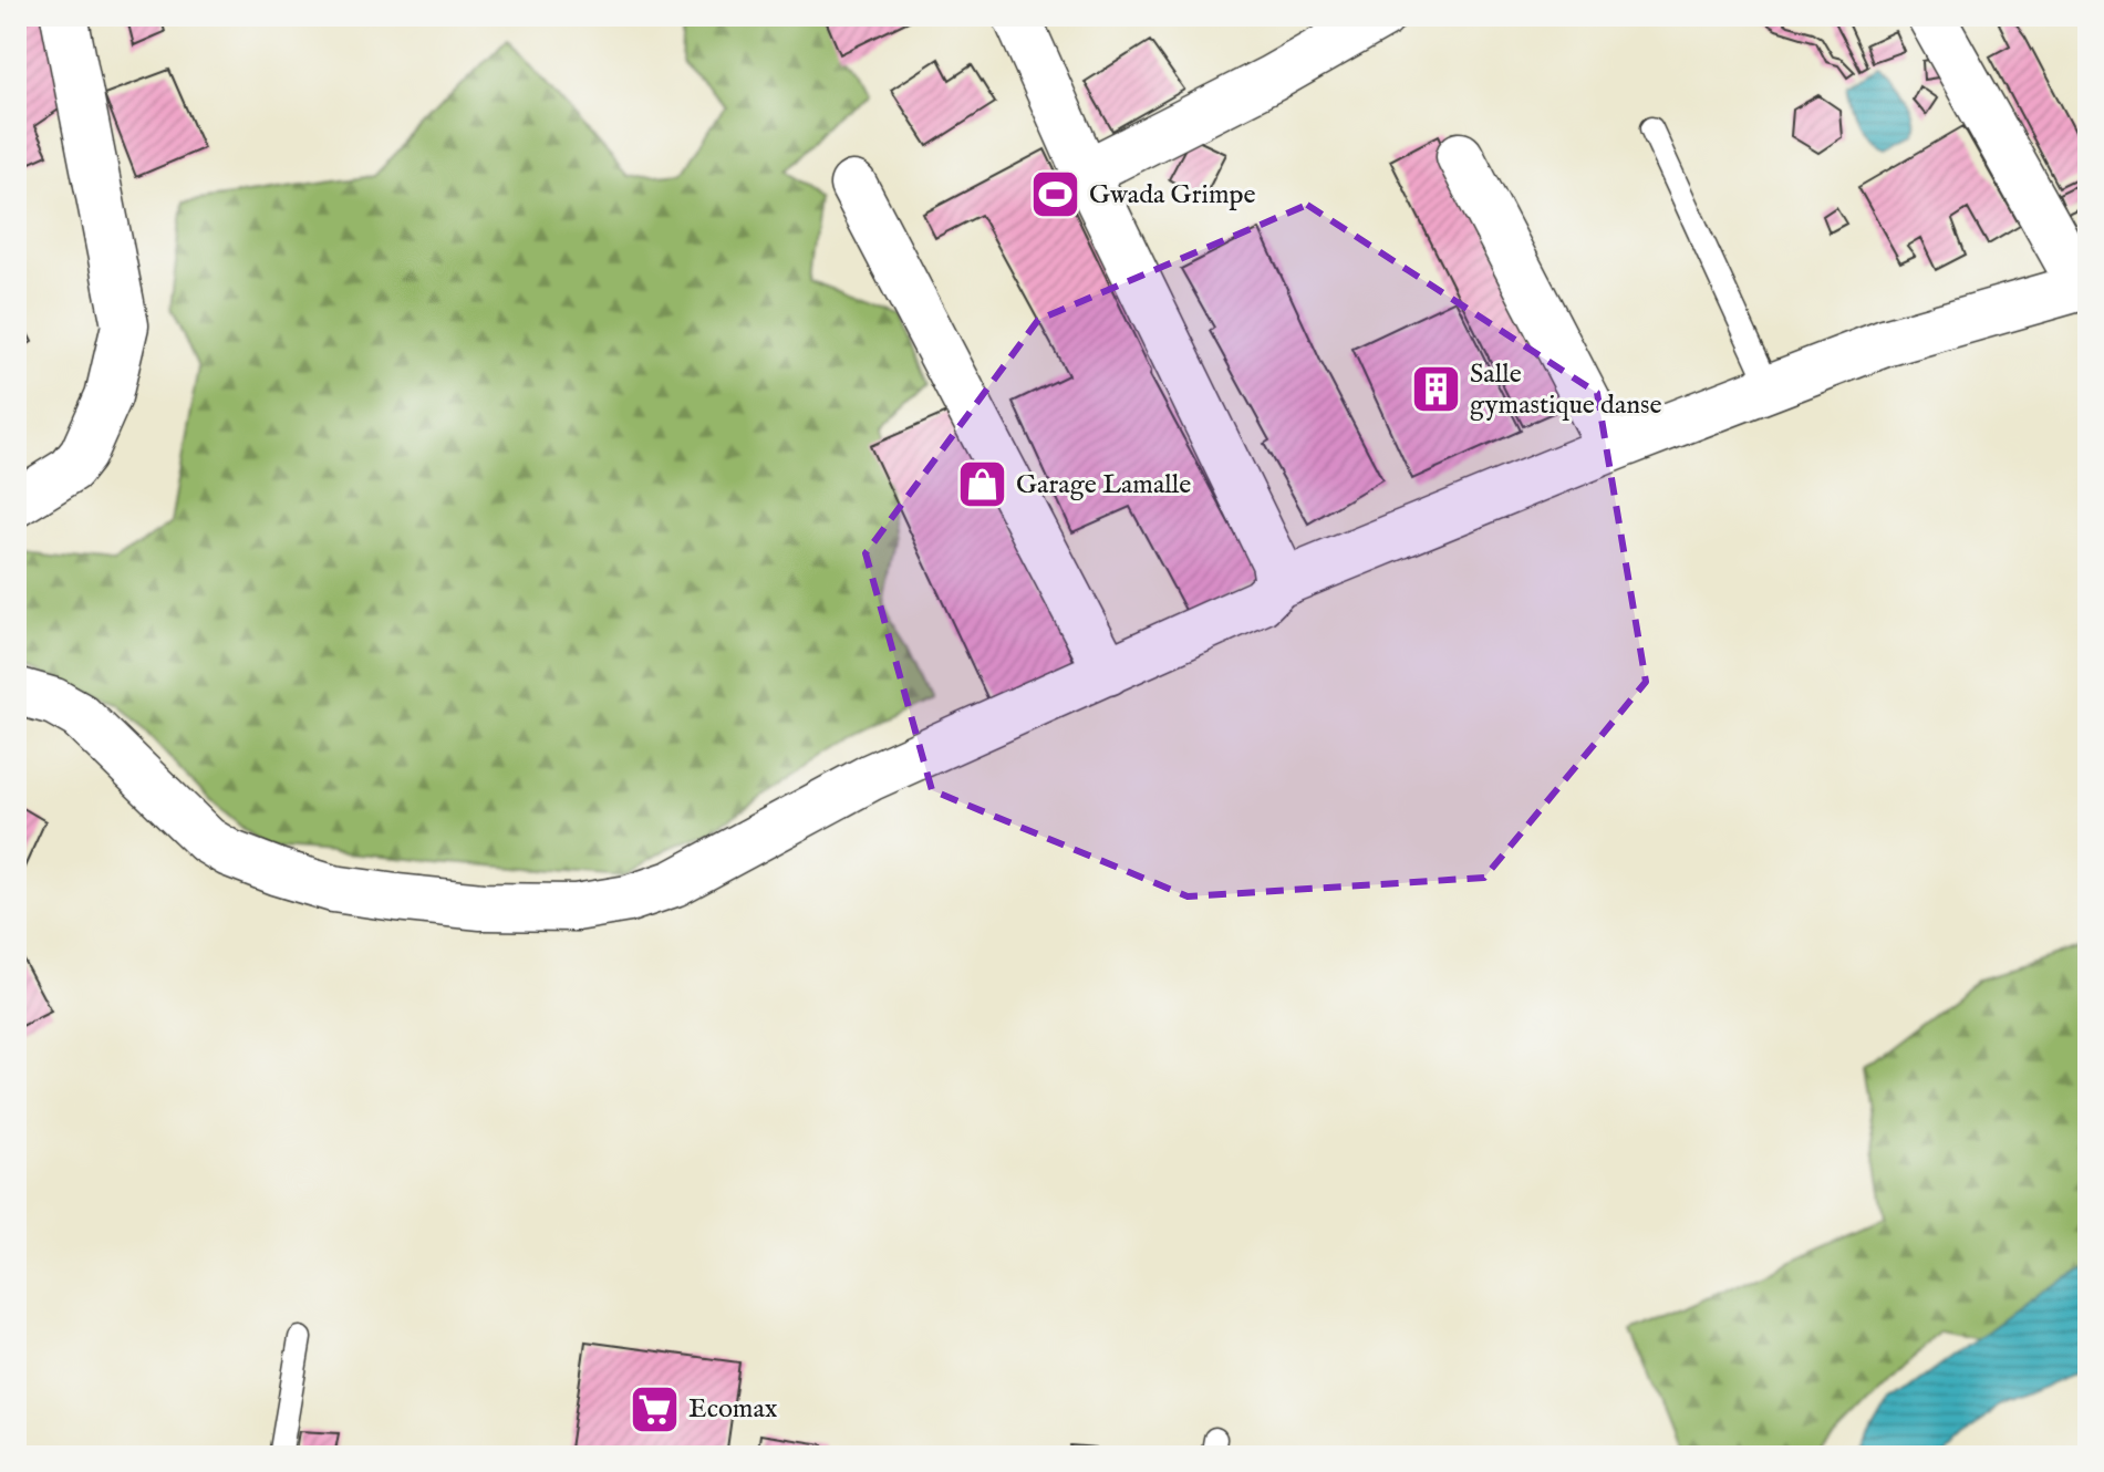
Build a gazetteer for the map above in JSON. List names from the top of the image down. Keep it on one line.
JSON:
{"places":{"sports":["Gwada Grimpe"],"building":["Salle gymastique danse"],"shop":["Garage Lamalle"],"supermarket":["Ecomax"]}}
